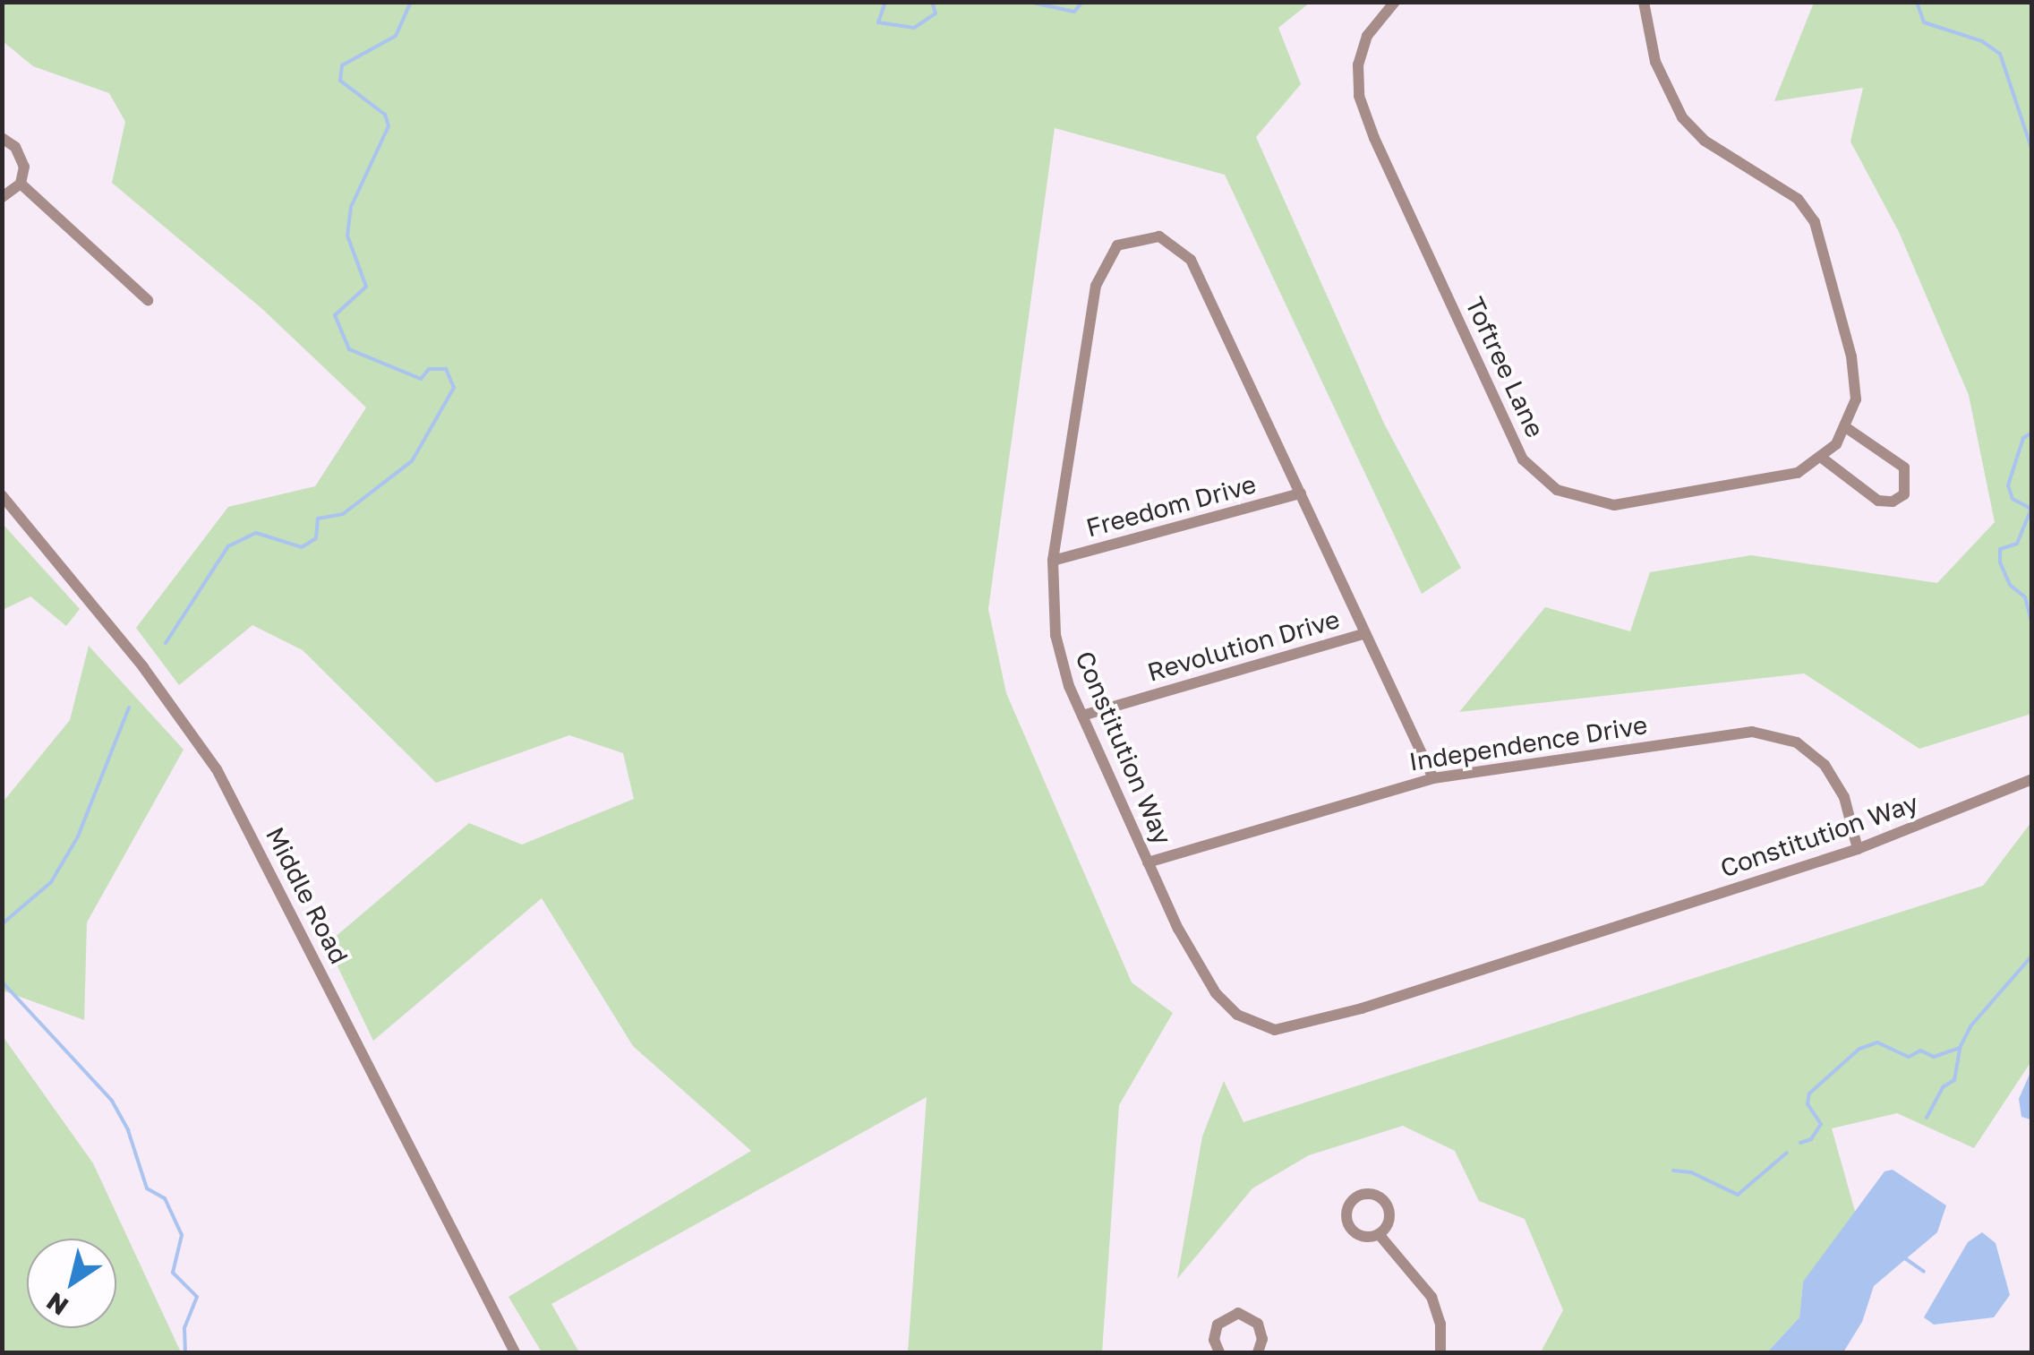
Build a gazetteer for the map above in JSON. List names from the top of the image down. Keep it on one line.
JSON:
{"streets":{"street":["Toftree Lane","Freedom Drive","Revolution Drive","Independence Drive","Constitution Way","Middle Road"]},"crossings":[["Freedom Drive","Constitution Way"],["Revolution Drive","Constitution Way"],["Independence Drive","Constitution Way"]],"north":"bottom left"}
